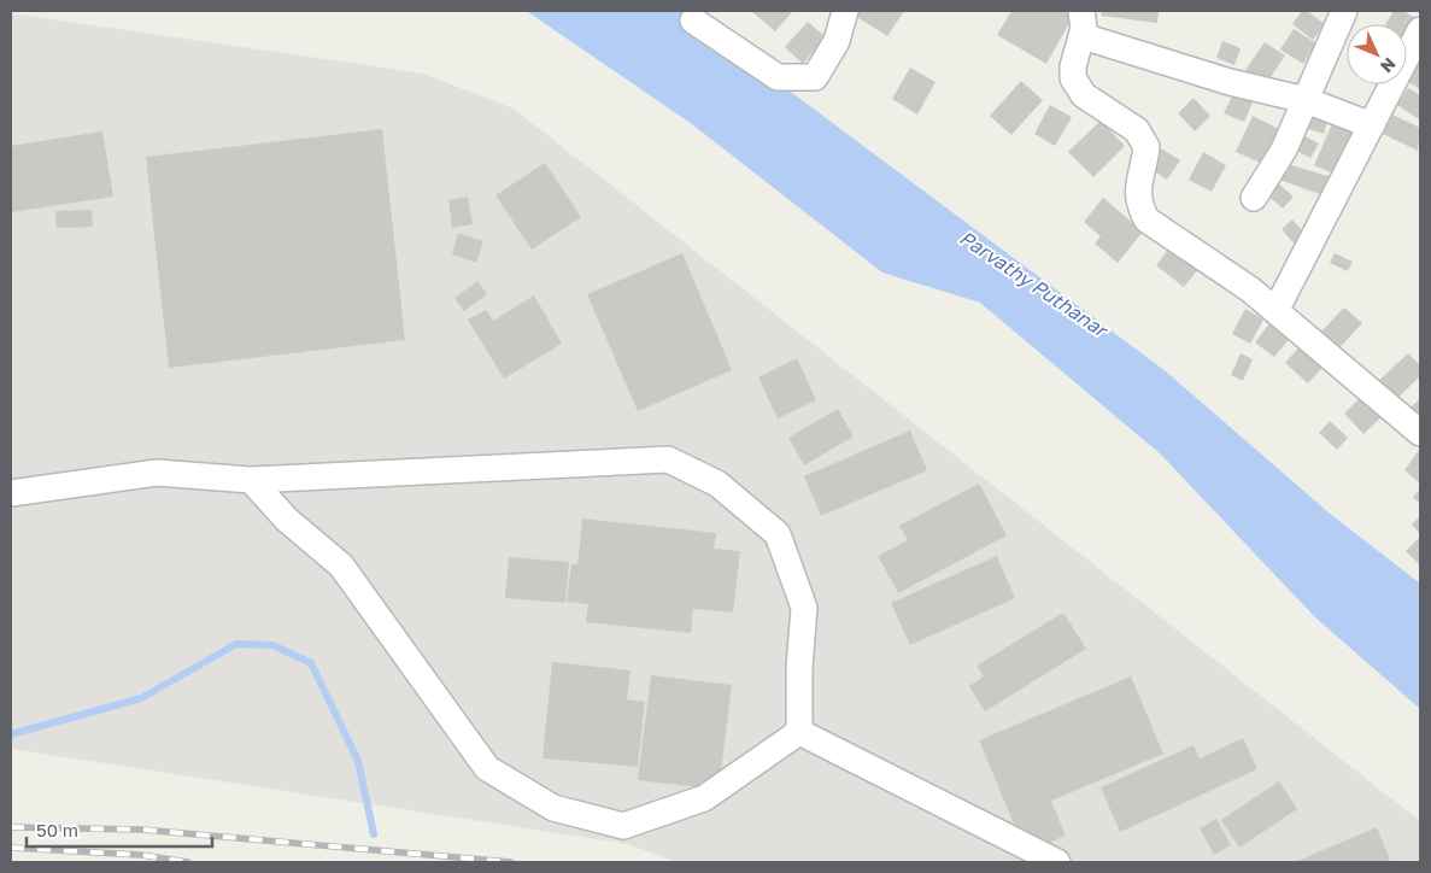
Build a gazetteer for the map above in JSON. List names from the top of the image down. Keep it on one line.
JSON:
{"water":["Parvathy Puthanar"],"scale_bar":"50 m","north":"bottom right"}
